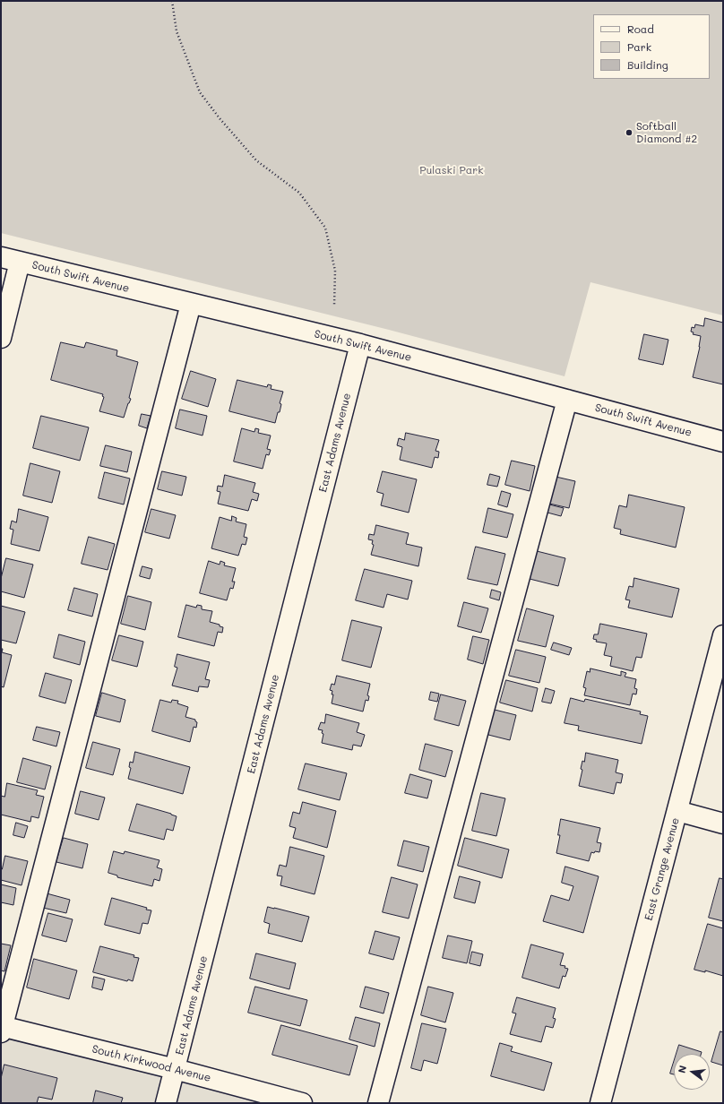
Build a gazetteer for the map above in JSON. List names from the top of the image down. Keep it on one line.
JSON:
{"streets":{"street":["South Swift Avenue","East Adams Avenue","East Grange Avenue","South Kirkwood Avenue"]},"crossings":[["South Swift Avenue","East Adams Avenue"],["East Adams Avenue","South Kirkwood Avenue"]],"parks":["Pulaski Park"],"places":["Softball Diamond #2"],"legend":["Road","Park","Building"],"north":"left"}
